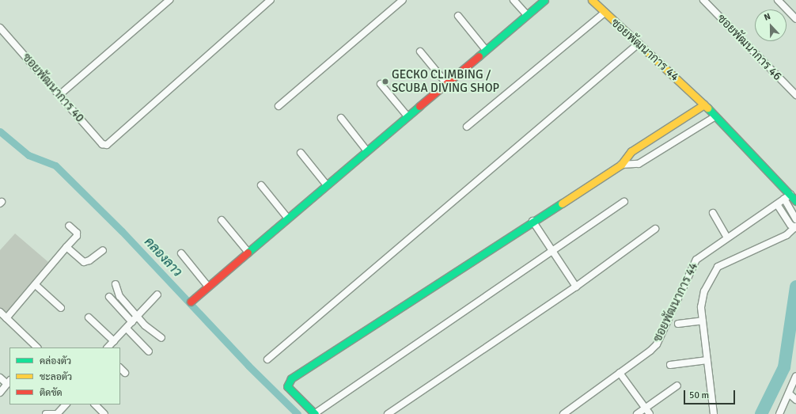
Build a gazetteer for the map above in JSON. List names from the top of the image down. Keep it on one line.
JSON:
{"streets":{"street":["ซอยพัฒนาการ 46","ซอยพัฒนาการ 44","ซอยพัฒนาการ 40"]},"water":["คลองลาว"],"places":["GECKO CLIMBING / SCUBA DIVING SHOP"],"legend":["คล่องตัว","ชะลอตัว","ติดขัด"],"scale_bar":"50 m","north":"top"}
